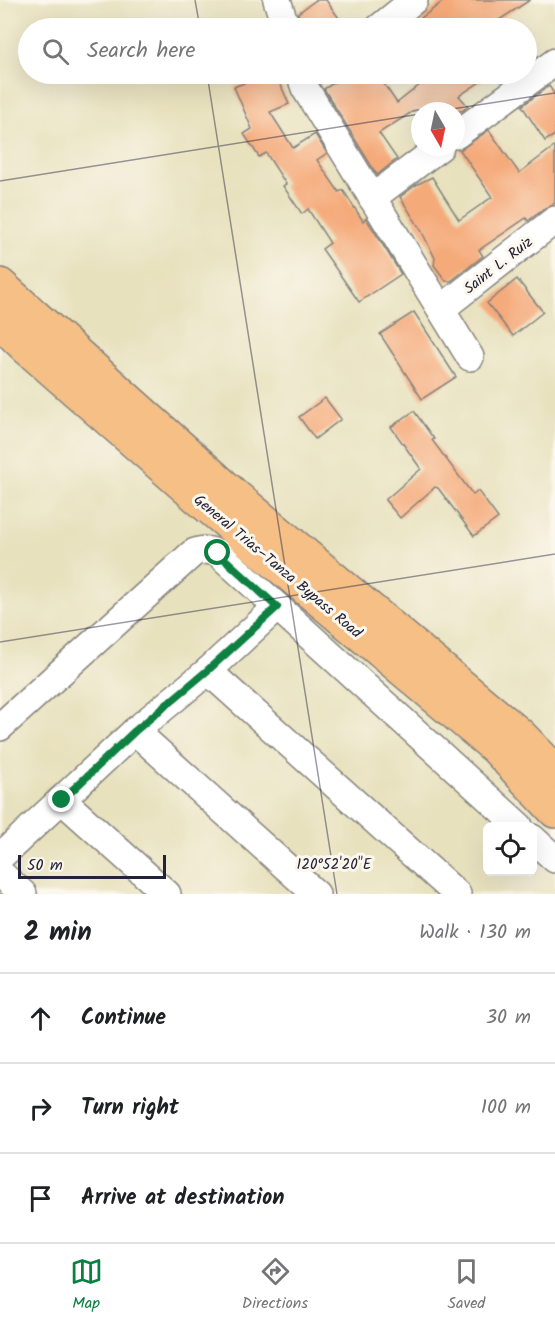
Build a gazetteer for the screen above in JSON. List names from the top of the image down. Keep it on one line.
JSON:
{"streets":{"main road":["General Trias–Tanza Bypass Road"],"street":["Saint L. Ruiz"]},"scale_bar":"50 m","north":"bottom","page":{"search":"Search here","scale":"50 m","heading":["2 min","Walk · 130 m"],"list":[["Continue","30 m"],["Turn right","100 m"],"Arrive at destination"],"nav":["Map","Directions","Saved"]},"coordinates":["120°52'20\"E"]}
